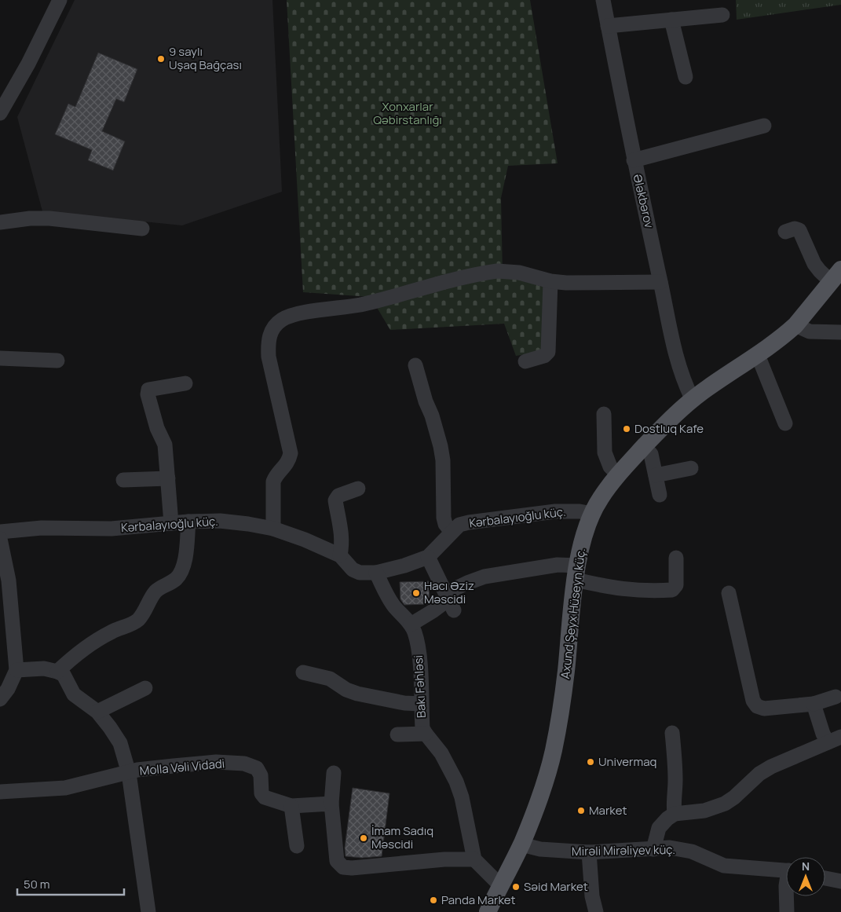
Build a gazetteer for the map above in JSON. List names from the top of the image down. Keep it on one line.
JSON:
{"streets":{"main road":["Axund Şeyx Hüseyn küç."],"street":["Ələkbərov","Kərbalayıoğlu küç.","Bakı Fəhləsi","Molla Vəli Vidadi","Mirəli Mirəliyev küç."]},"crossings":[["Ələkbərov","Axund Şeyx Hüseyn küç."],["Kərbalayıoğlu küç.","Axund Şeyx Hüseyn küç."],["Kərbalayıoğlu küç.","Bakı Fəhləsi"],["Axund Şeyx Hüseyn küç.","Mirəli Mirəliyev küç."]],"parks":["Xonxarlar Qəbirstanlığı"],"places":["9 saylı Uşaq Bağçası","Dostluq Kafe","Hacı Əziz Məscidi","Univermaq","Market","İmam Sadıq Məscidi","Səid Market","Panda Market"],"scale_bar":"50 m","north":"top"}
